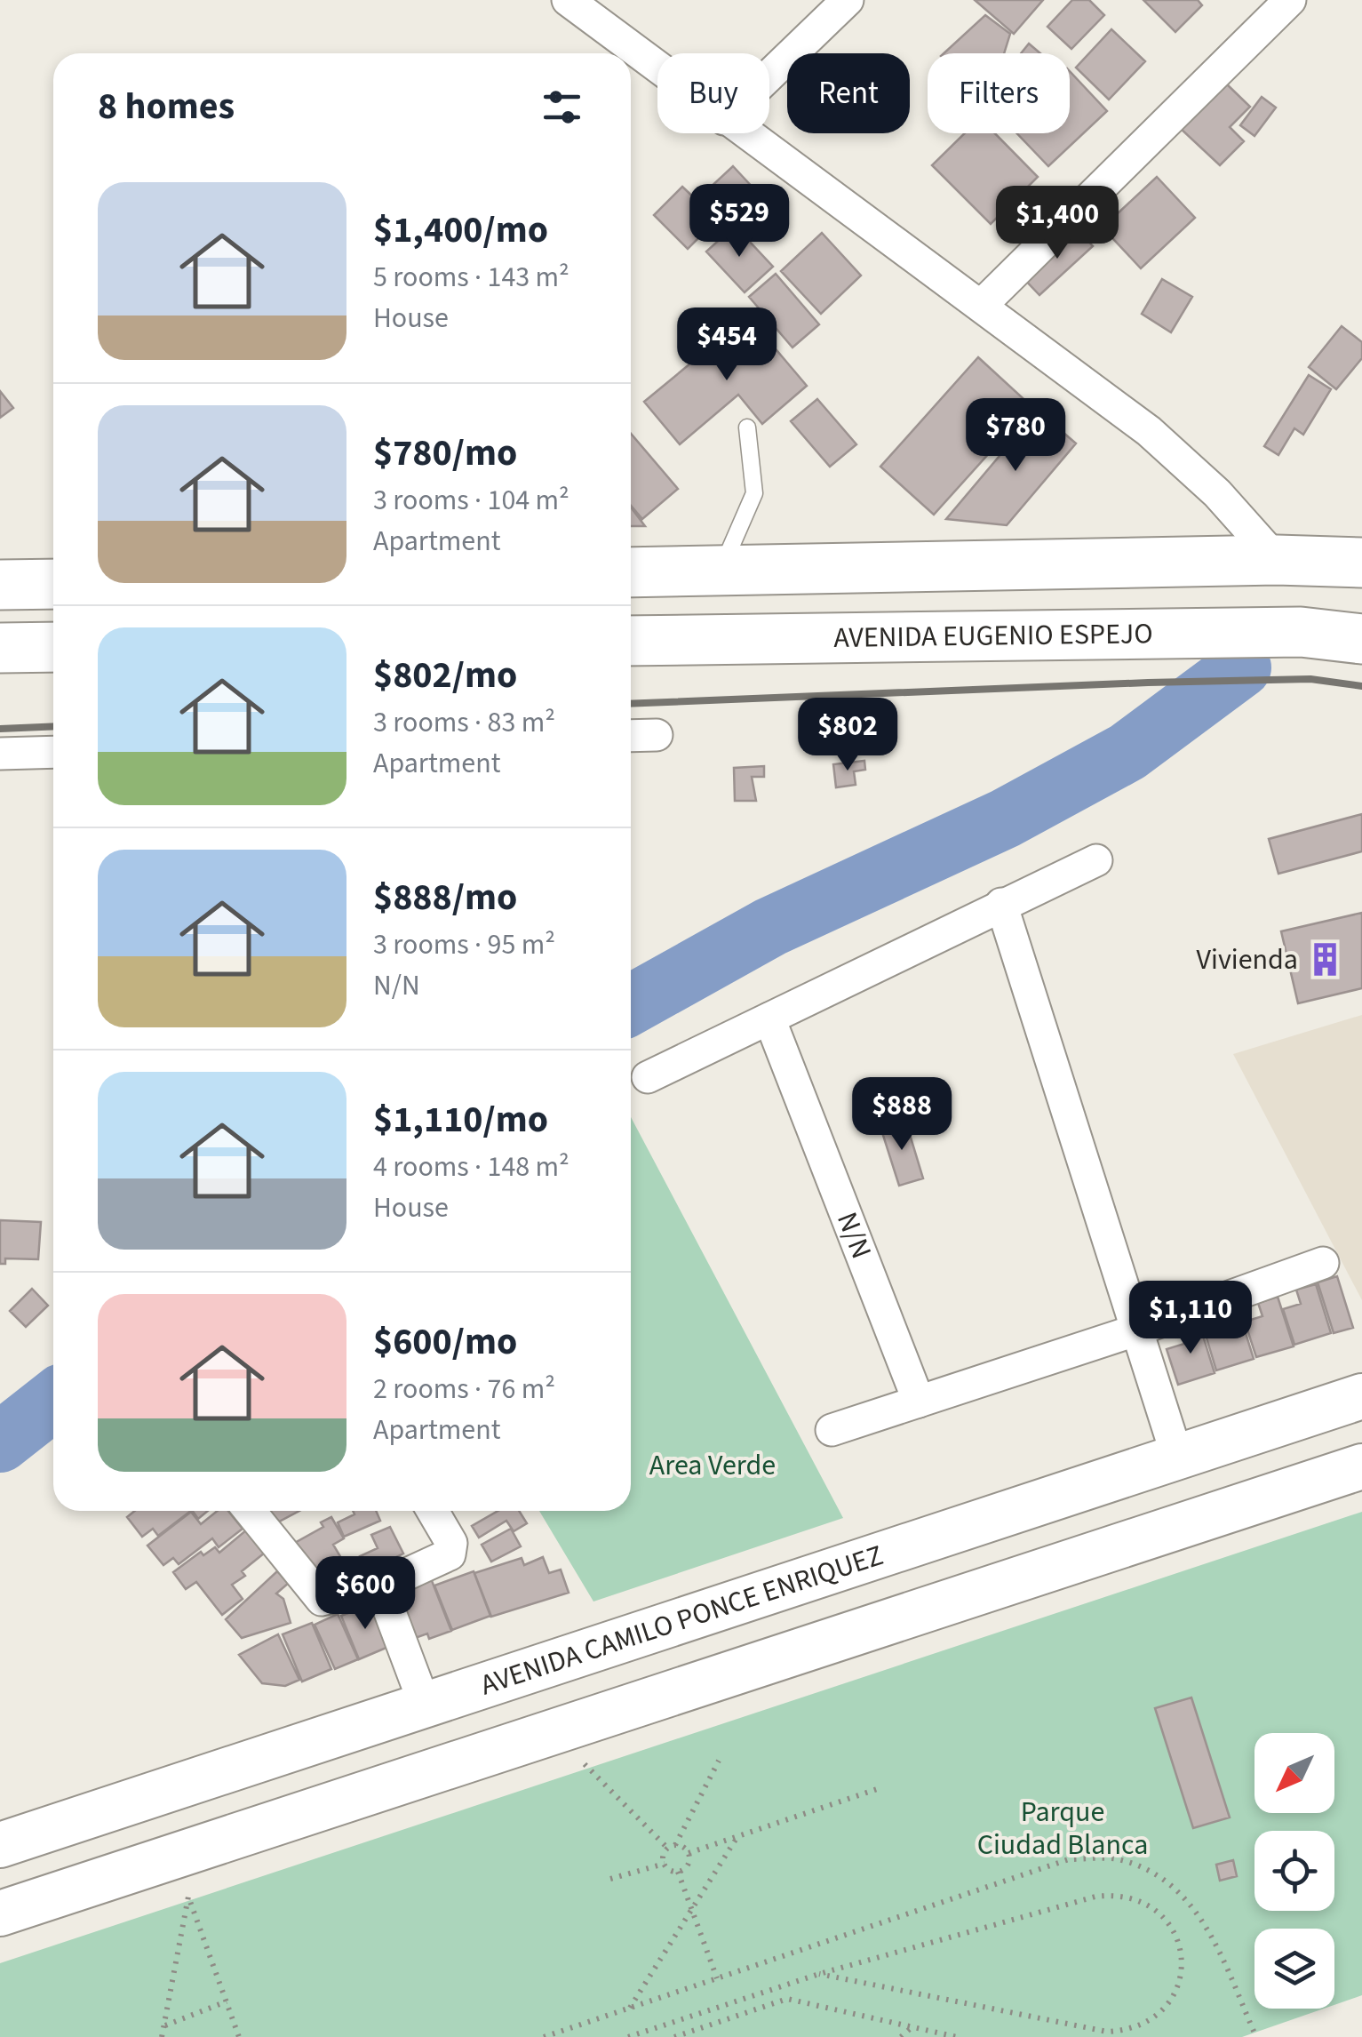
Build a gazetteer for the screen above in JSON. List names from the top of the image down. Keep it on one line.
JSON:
{"streets":{"main road":["AVENIDA EUGENIO ESPEJO","AVENIDA CAMILO PONCE ENRIQUEZ"],"street":["N/N"]},"parks":["Area Verde","Parque Ciudad Blanca"],"places":{"building":["Vivienda"]},"north":"bottom left","page":{"chip":["Buy","Rent","Filters"],"heading":"8 homes","list":[{"name":"$1,400/mo","note":"5 rooms · 143 m² · House"},{"name":"$780/mo","note":"3 rooms · 104 m² · Apartment"},{"name":"$802/mo","note":"3 rooms · 83 m² · Apartment"},{"name":"$888/mo","note":"3 rooms · 95 m² · N/N"},{"name":"$1,110/mo","note":"4 rooms · 148 m² · House"},{"name":"$600/mo","note":"2 rooms · 76 m² · Apartment"}],"price":["$529","$1,400","$454","$780","$802","$888","$1,110","$600"]}}
